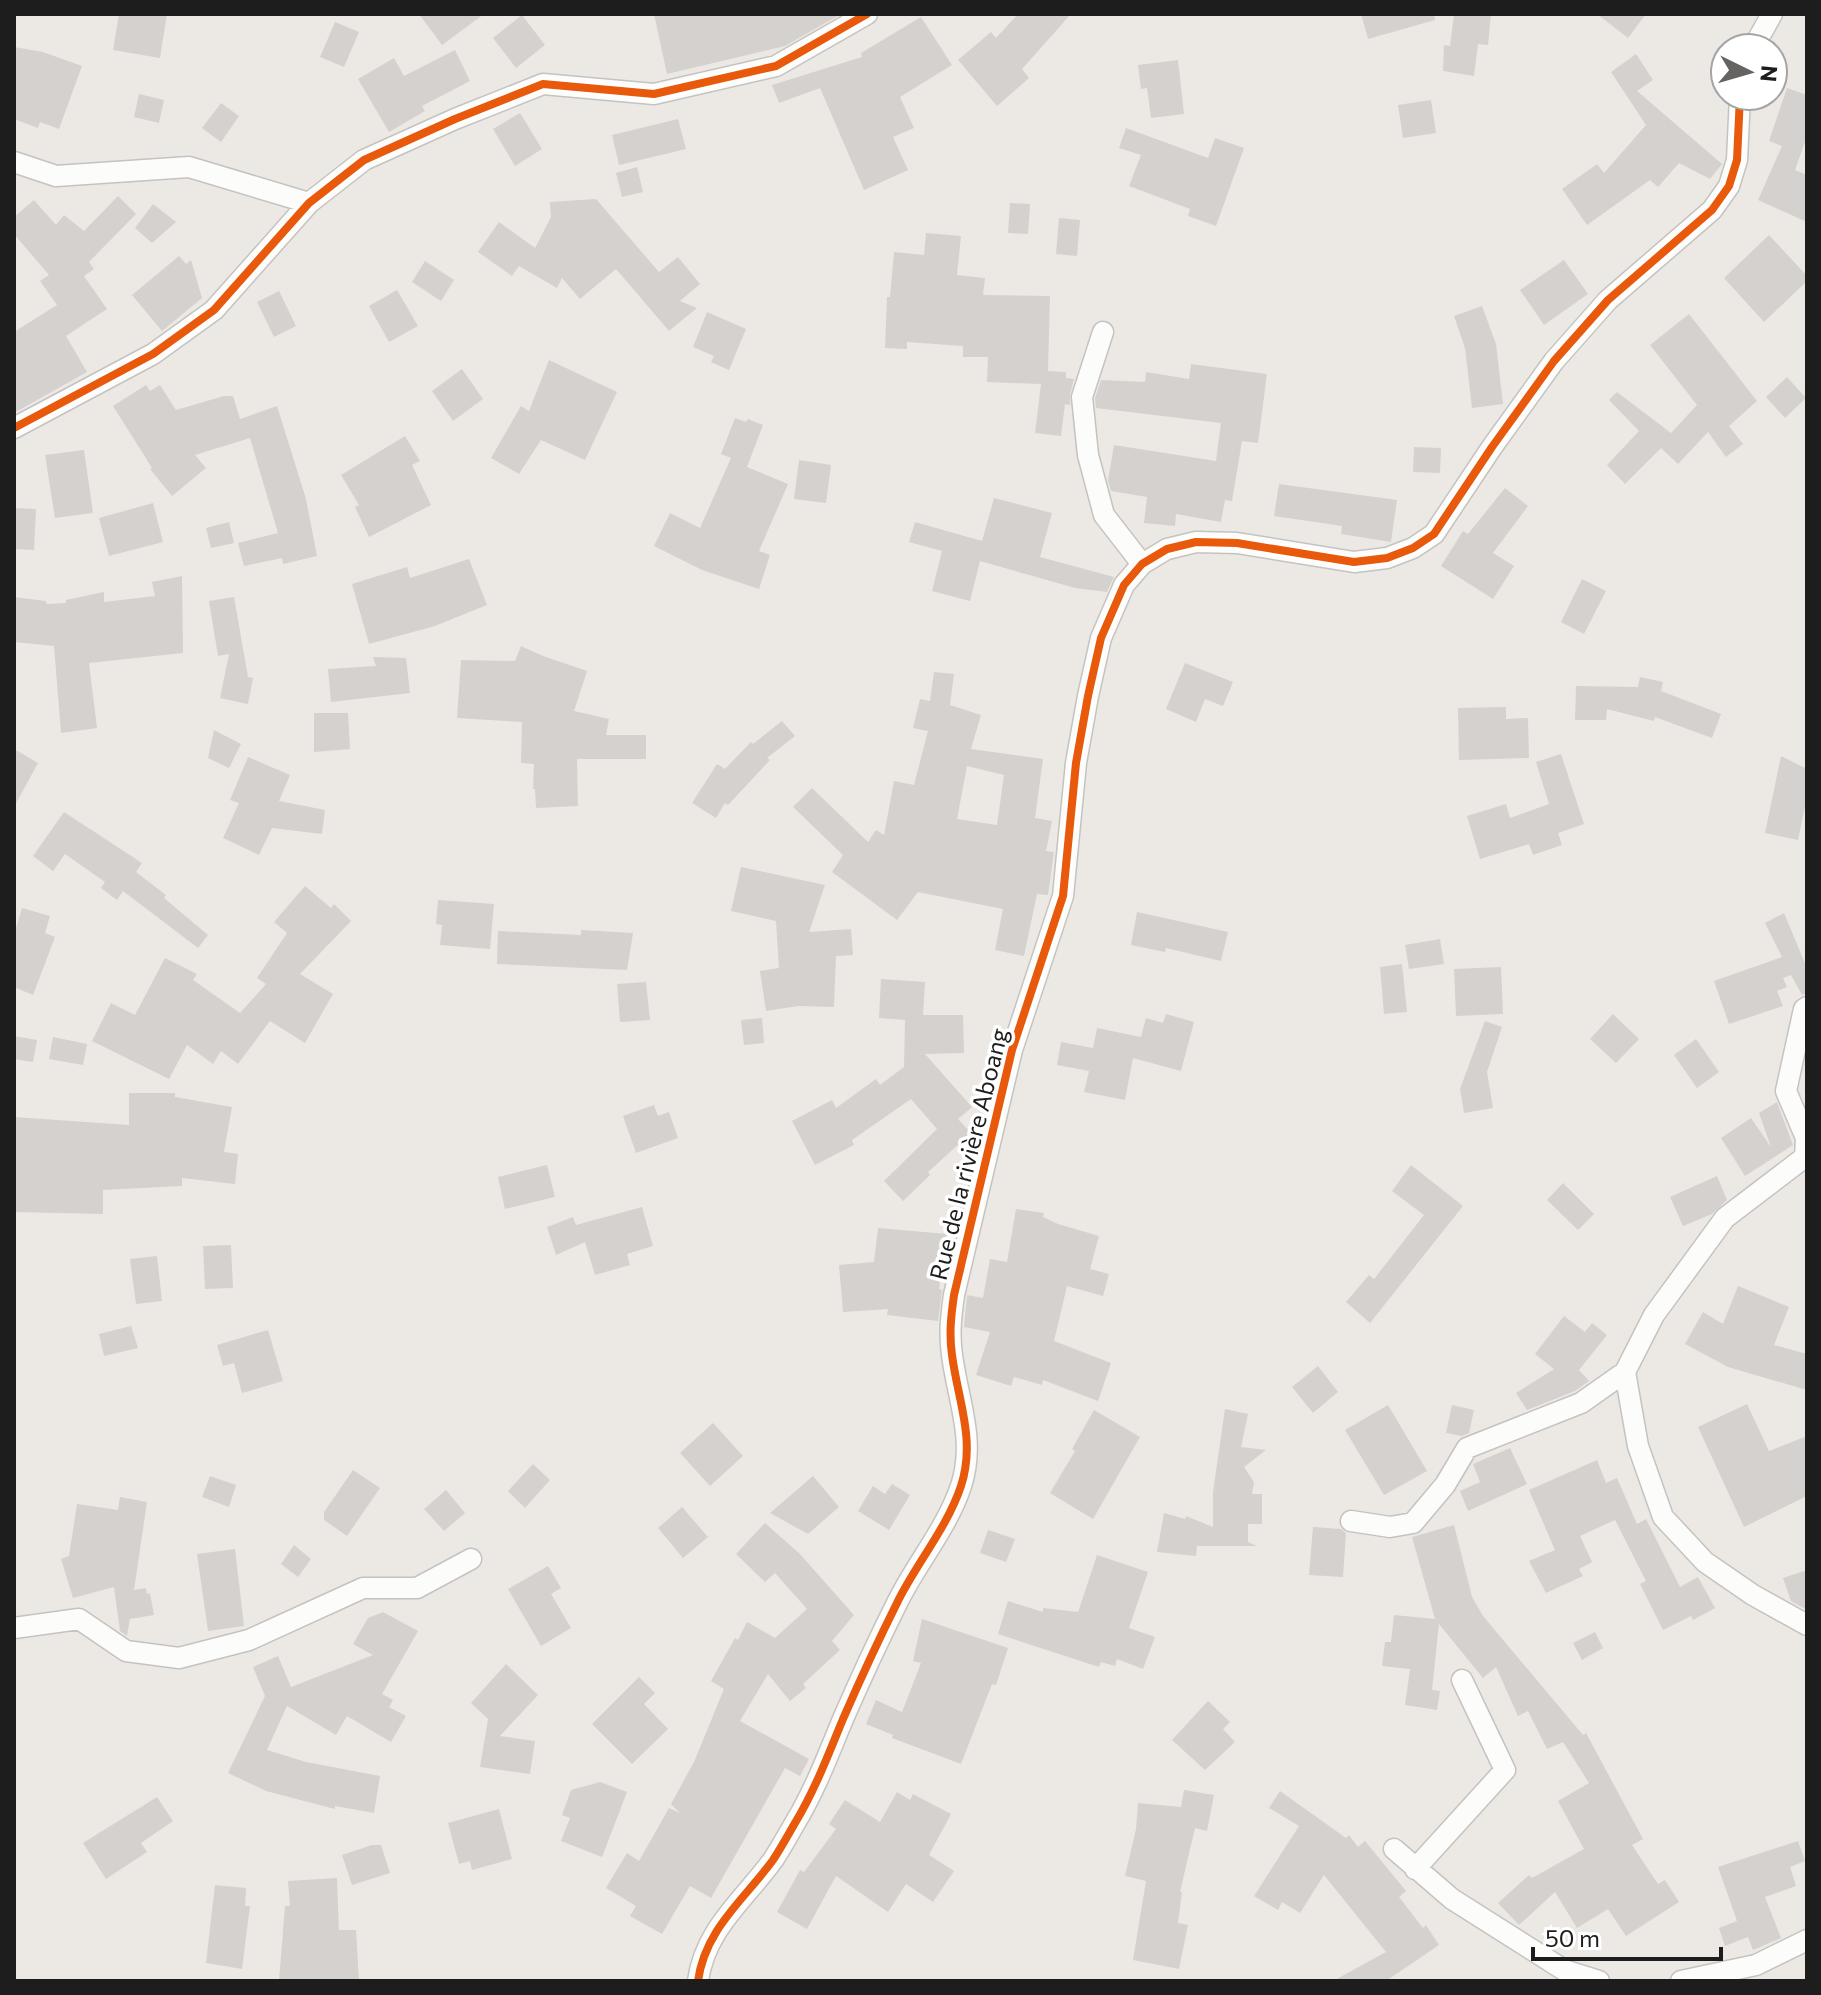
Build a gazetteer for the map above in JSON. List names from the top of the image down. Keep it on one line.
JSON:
{"streets":{"street":["Rue de la rivière Aboang"]},"scale_bar":"50 m","north":"right"}
